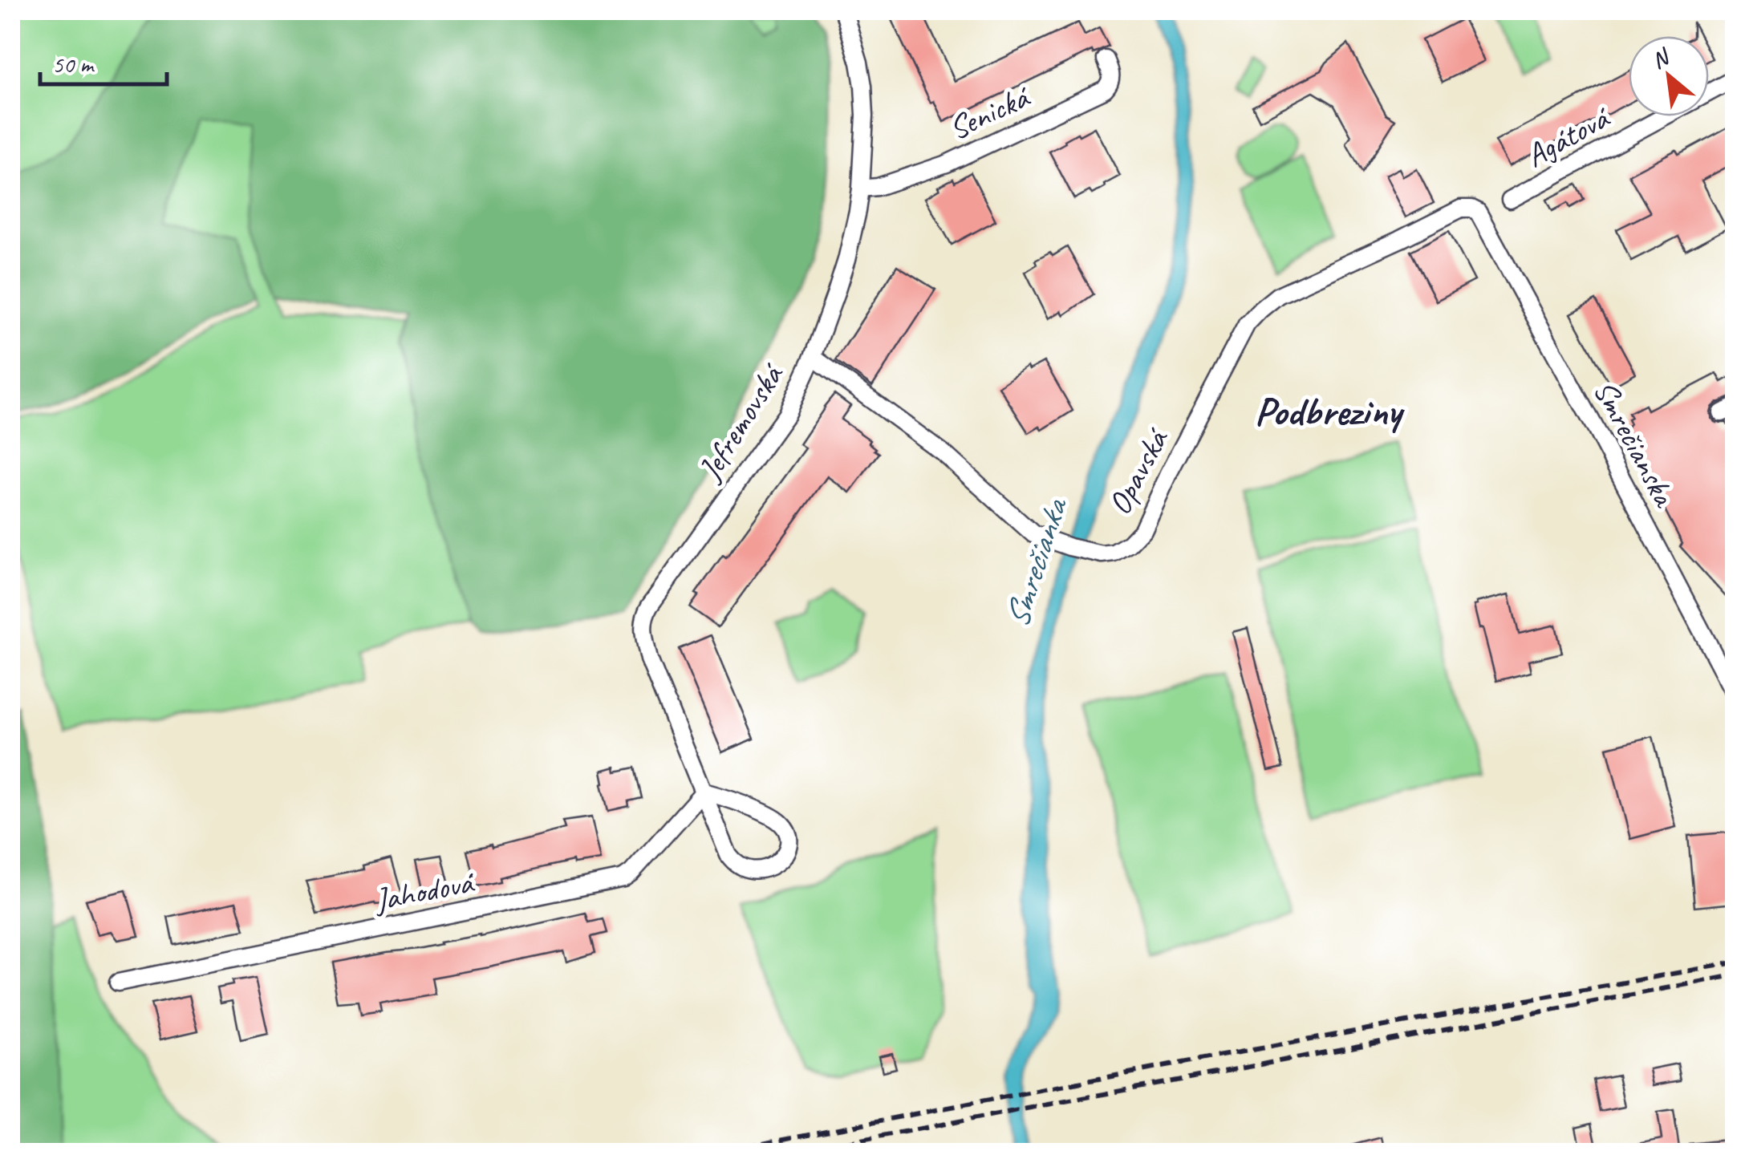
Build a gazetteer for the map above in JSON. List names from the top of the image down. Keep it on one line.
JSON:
{"streets":{"street":["Senická","Agátová","Jefremovská","Smrečianska","Opavská","Jahodová"]},"crossings":[["Senická","Jefremovská"],["Jefremovská","Opavská"],["Jefremovská","Jahodová"],["Smrečianska","Opavská"]],"districts":["Podbreziny"],"water":["Smrečianka"],"scale_bar":"50 m","north":"top left"}
